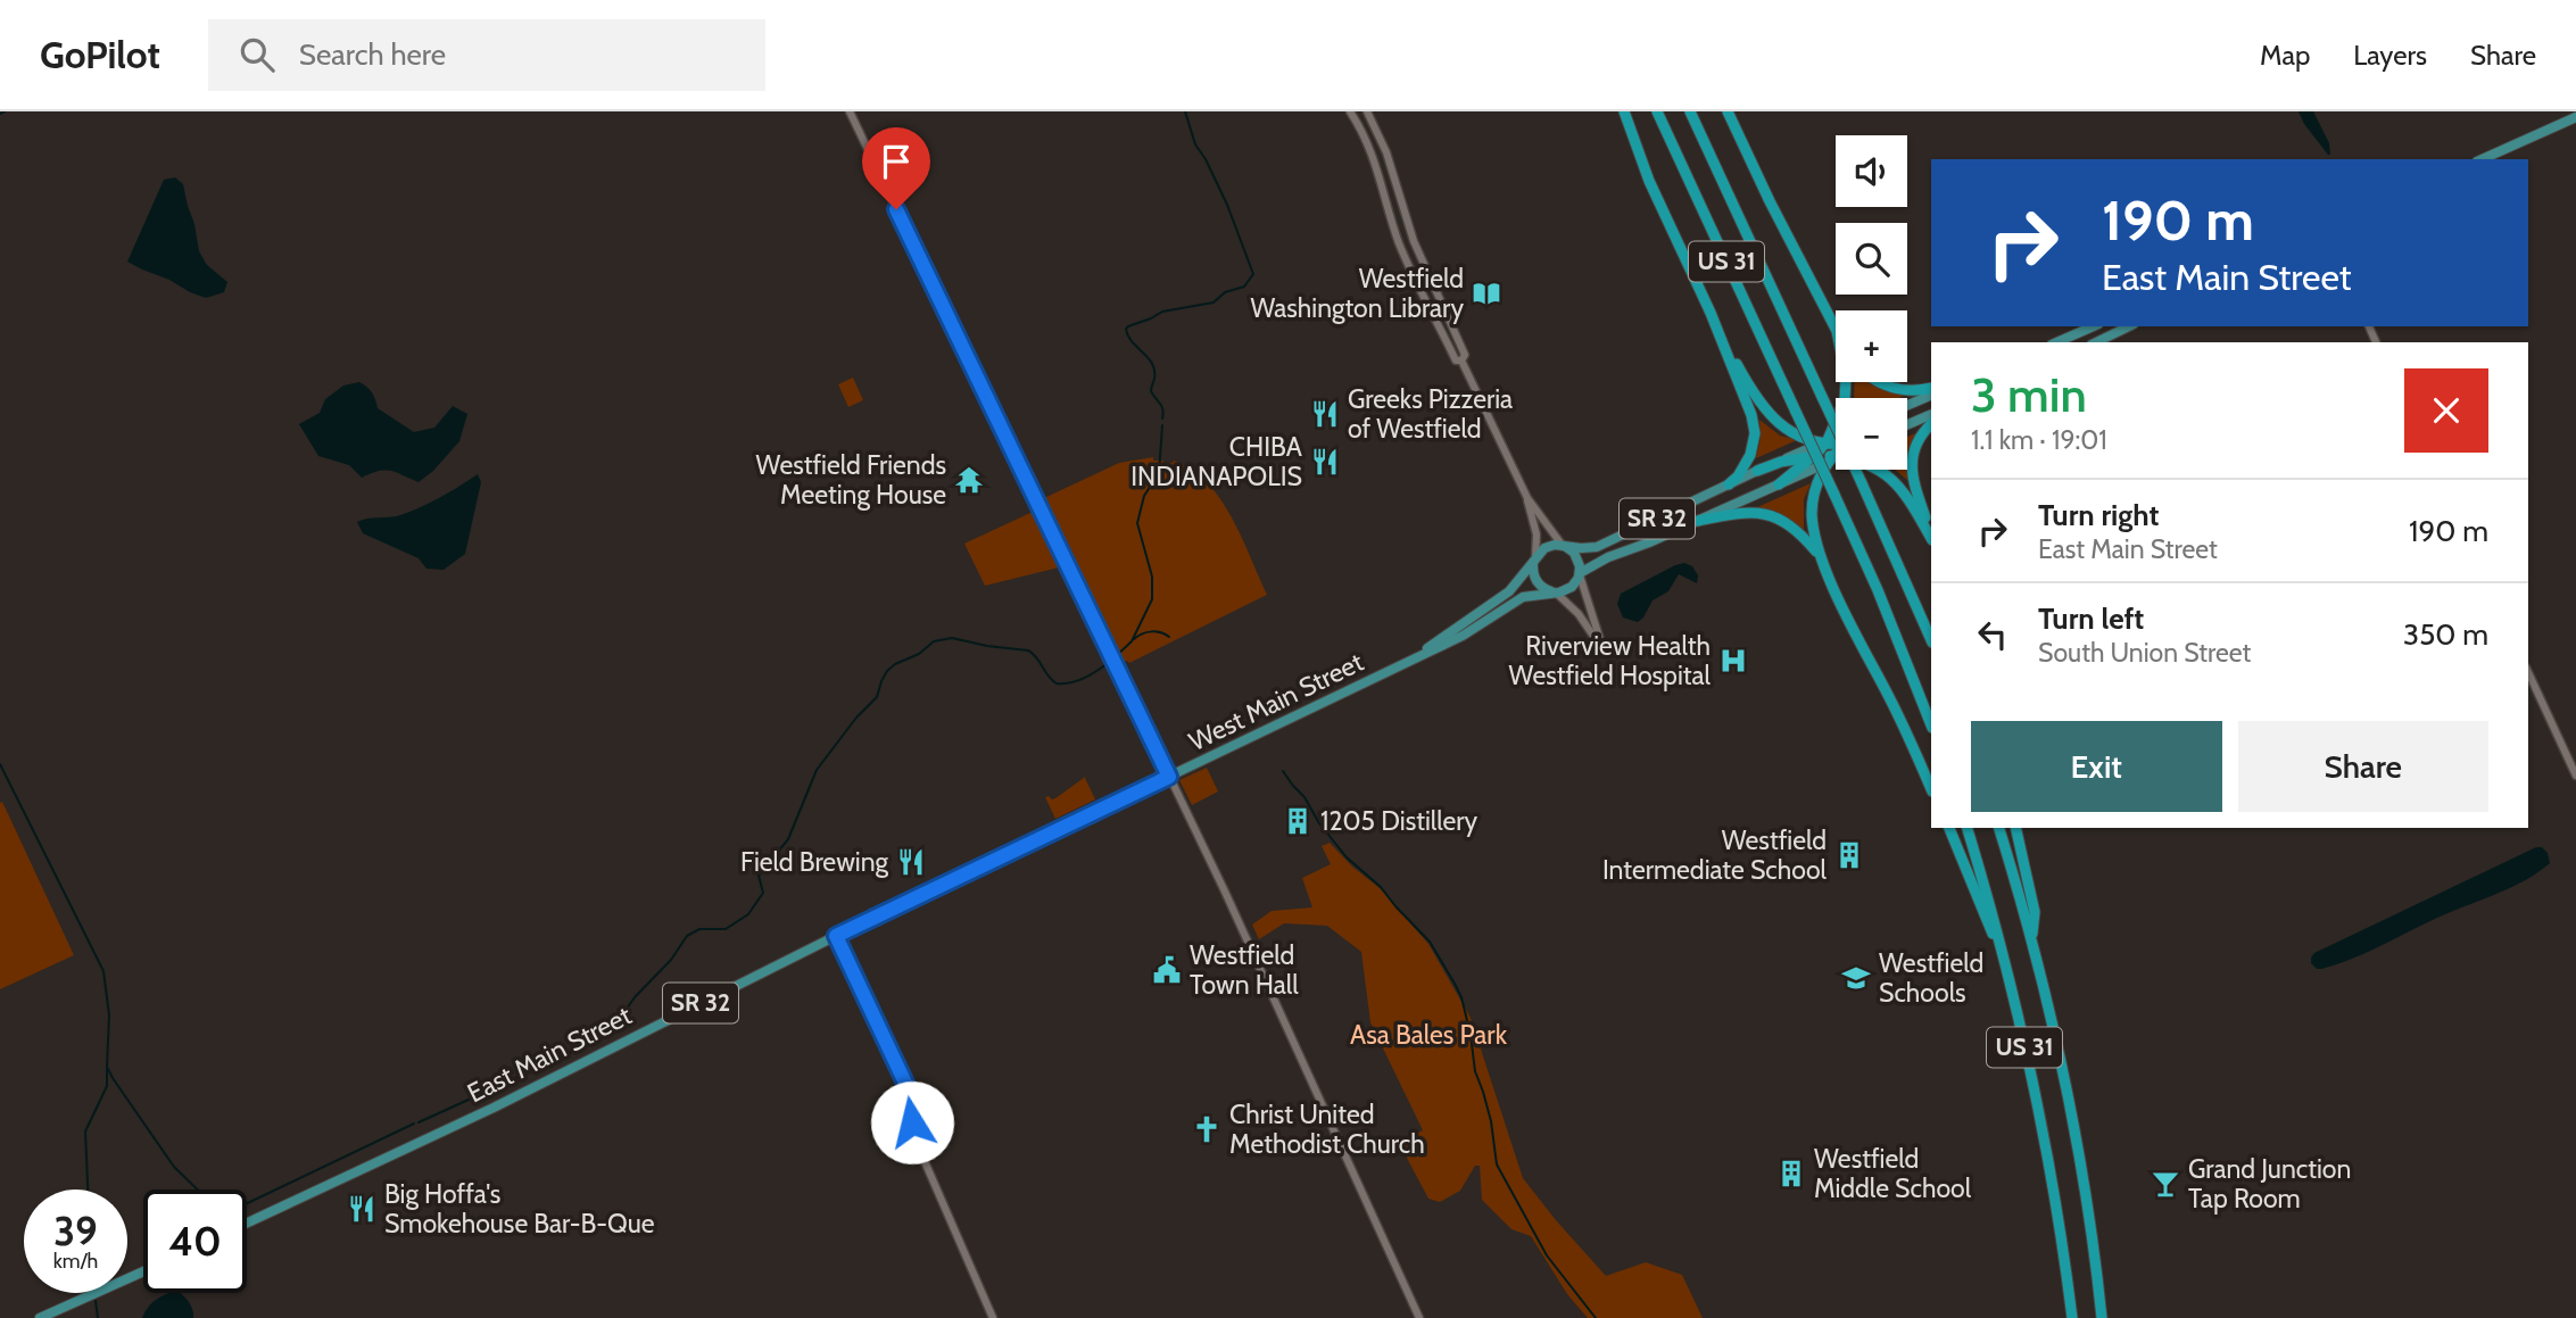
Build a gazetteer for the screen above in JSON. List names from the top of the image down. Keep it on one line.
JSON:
{"streets":{"highway":["US 31"],"main road":["SR 32","West Main Street","East Main Street"]},"crossings":[["SR 32","West Main Street"],["West Main Street","East Main Street"]],"parks":["Asa Bales Park"],"places":{"library":["Westfield Washington Library"],"restaurant":["Greeks Pizzeria of Westfield","CHIBA INDIANAPOLIS","Field Brewing","Big Hoffa's Smokehouse Bar-B-Que"],"temple":["Westfield Friends Meeting House"],"hospital":["Riverview Health Westfield Hospital"],"building":["1205 Distillery","Westfield Intermediate School","Westfield Middle School"],"public building":["Westfield Town Hall"],"school or university":["Westfield Schools"],"church":["Christ United Methodist Church"],"bar":["Grand Junction Tap Room"]},"page":{"header":"GoPilot","search":"Search here","nav":["Map","Layers","Share"],"map_buttons":["+","−"],"turn":["190 m","East Main Street"],"heading":["3 min","1.1 km · 19:01"],"list":[{"name":"Turn right","note":"East Main Street","value":"190 m"},{"name":"Turn left","note":"South Union Street","value":"350 m"}],"buttons":["Exit","Share"],"speed":"39 km/h","limit":"40"}}
